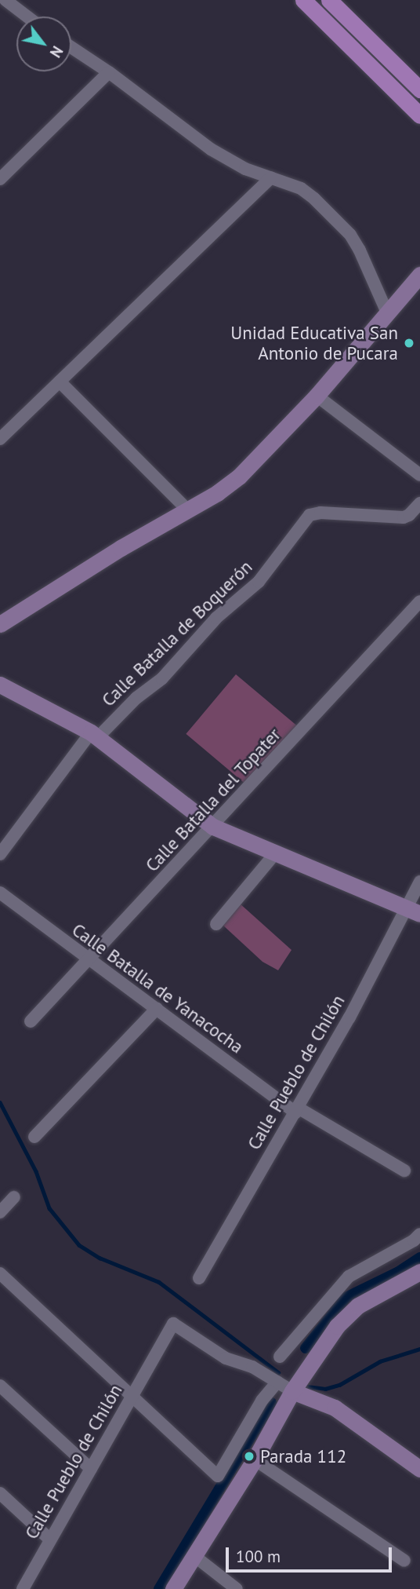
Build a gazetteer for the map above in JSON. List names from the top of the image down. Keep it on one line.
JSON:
{"streets":{"street":["Calle Batalla de Boquerón","Calle Batalla del Topater","Calle Batalla de Yanacocha","Calle Pueblo de Chilón"]},"crossings":[["Calle Batalla del Topater","Calle Batalla de Yanacocha"],["Calle Batalla de Yanacocha","Calle Pueblo de Chilón"]],"places":["Unidad Educativa San Antonio de Pucara","Parada 112"],"scale_bar":"100 m","north":"bottom right"}
